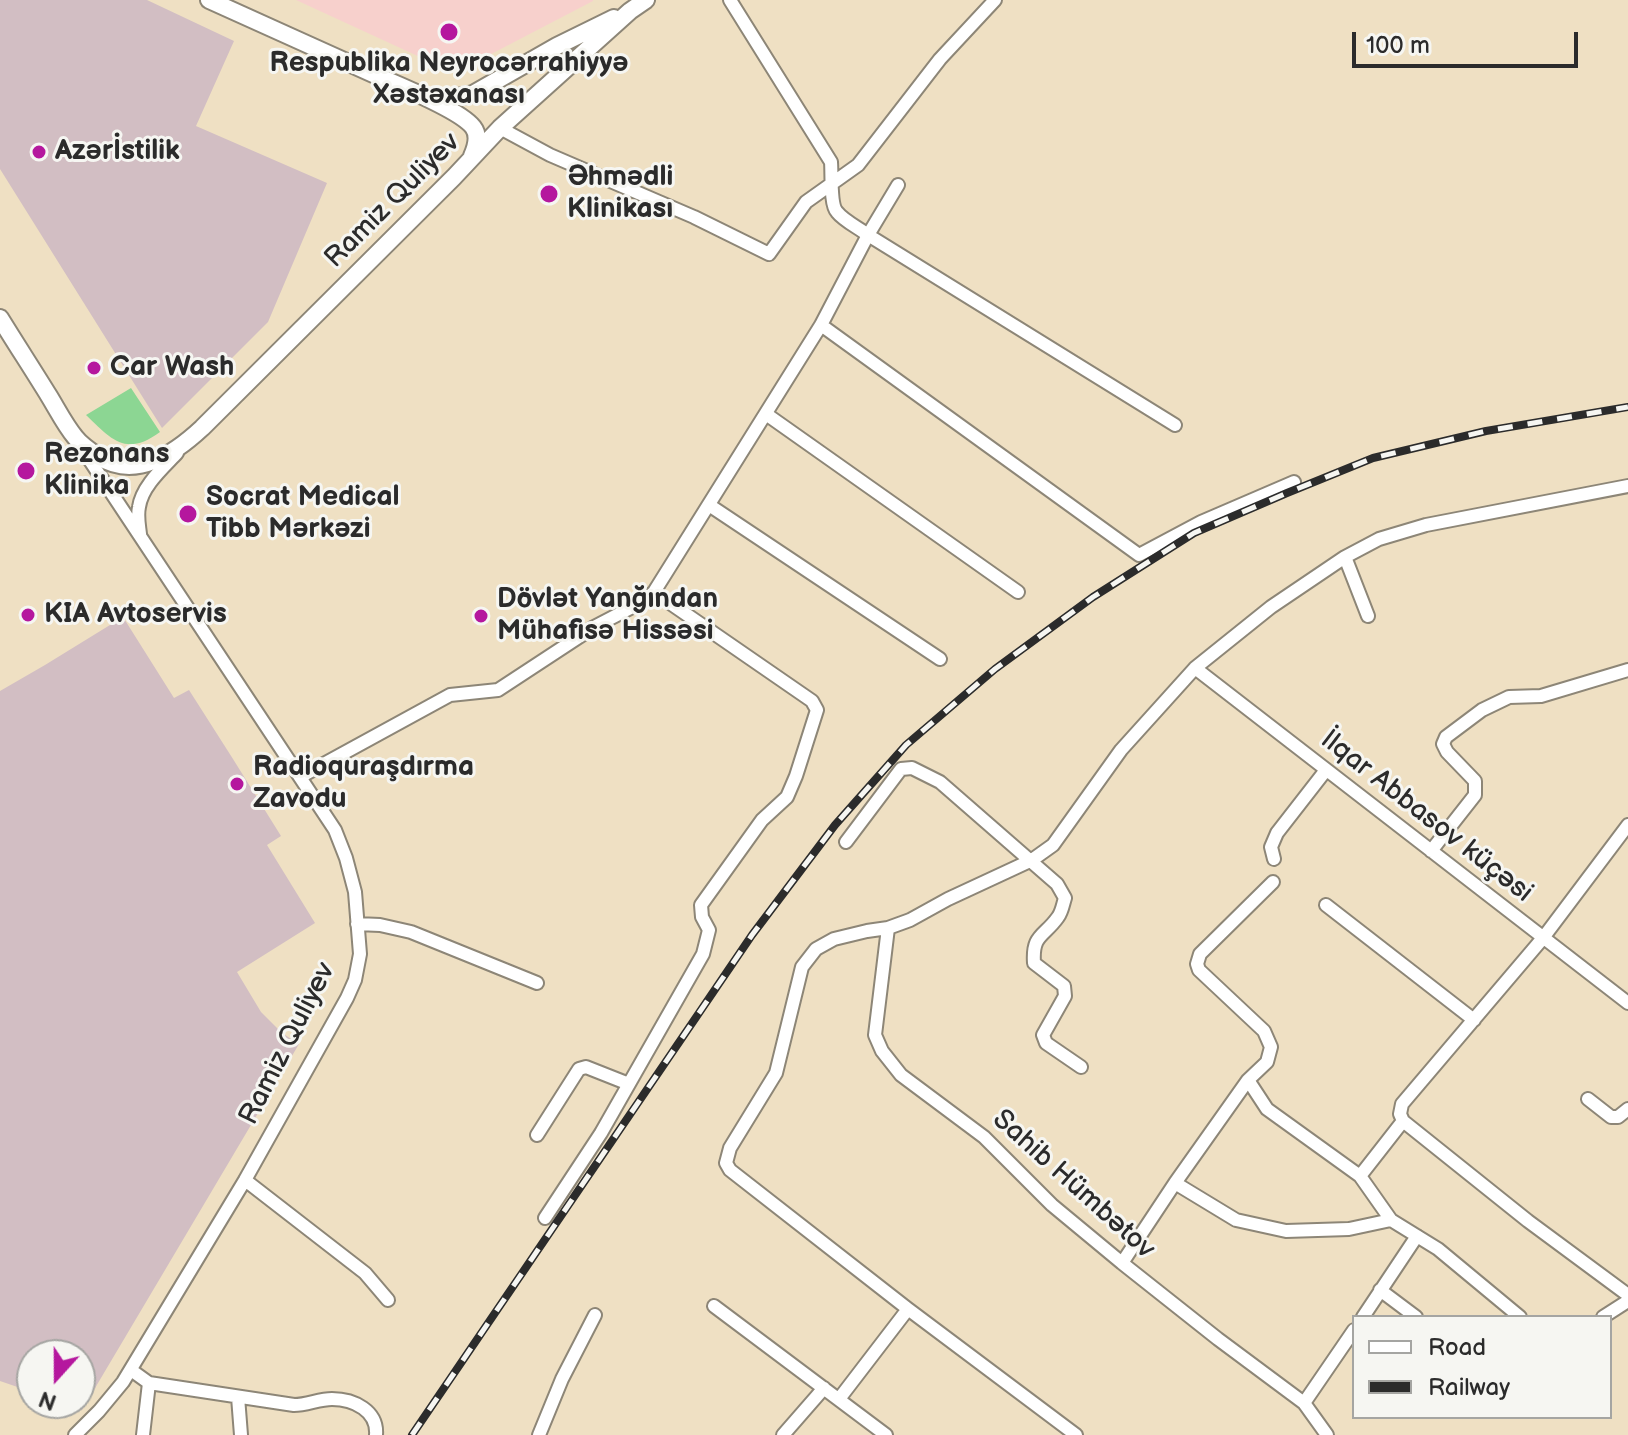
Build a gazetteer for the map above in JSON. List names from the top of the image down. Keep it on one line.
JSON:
{"streets":{"main road":["Ramiz Quliyev"],"street":["İlqar Abbasov küçəsi","Sahib Hümbətov"]},"places":["Respublika Neyrocərrahiyyə Xəstəxanası","Azərİstilik","Əhmədli Klinikası","Car Wash","Rezonans Klinika","Socrat Medical Tibb Mərkəzi","KIA Avtoservis","Dövlət Yanğından Mühafisə Hissəsi","Radioquraşdırma Zavodu"],"legend":["Road","Railway"],"scale_bar":"100 m","north":"bottom"}
